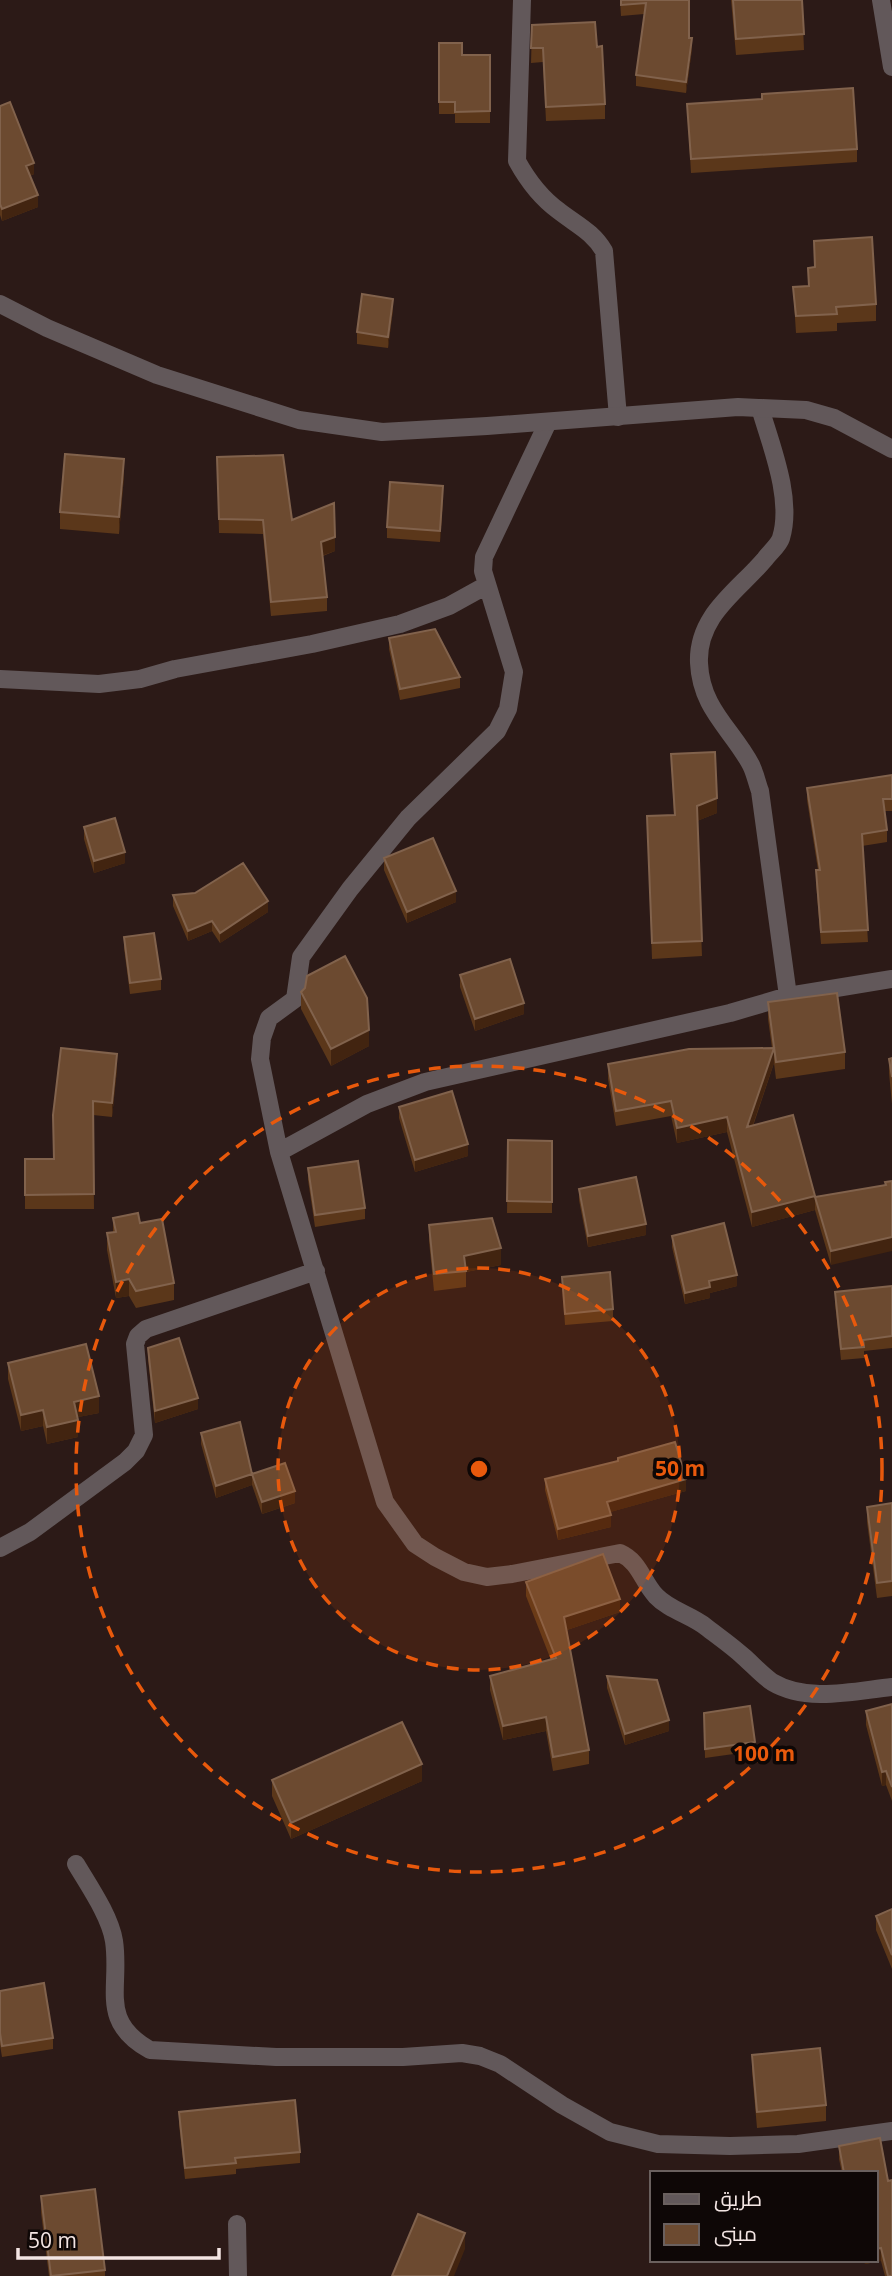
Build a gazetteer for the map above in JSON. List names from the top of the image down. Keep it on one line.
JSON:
{"legend":["طريق","مبنى"],"scale_bar":"50 m","rings":["50 m","100 m"]}
